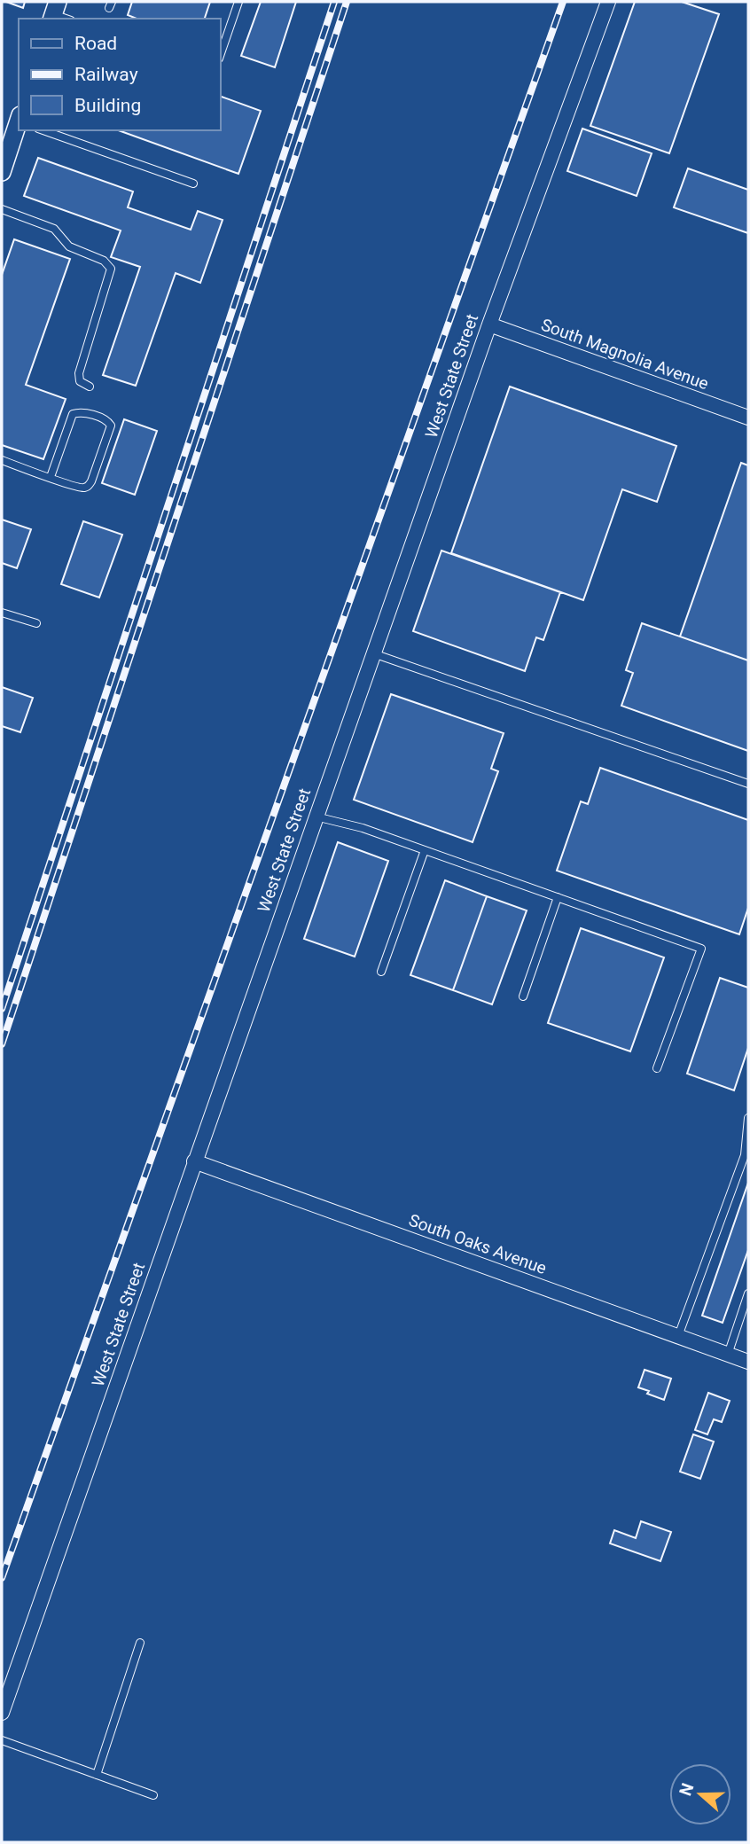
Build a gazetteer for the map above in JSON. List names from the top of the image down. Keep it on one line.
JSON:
{"streets":{"street":["South Magnolia Avenue","West State Street","South Oaks Avenue"]},"crossings":[["South Magnolia Avenue","West State Street"],["West State Street","South Oaks Avenue"]],"legend":["Road","Railway","Building"],"north":"left"}
